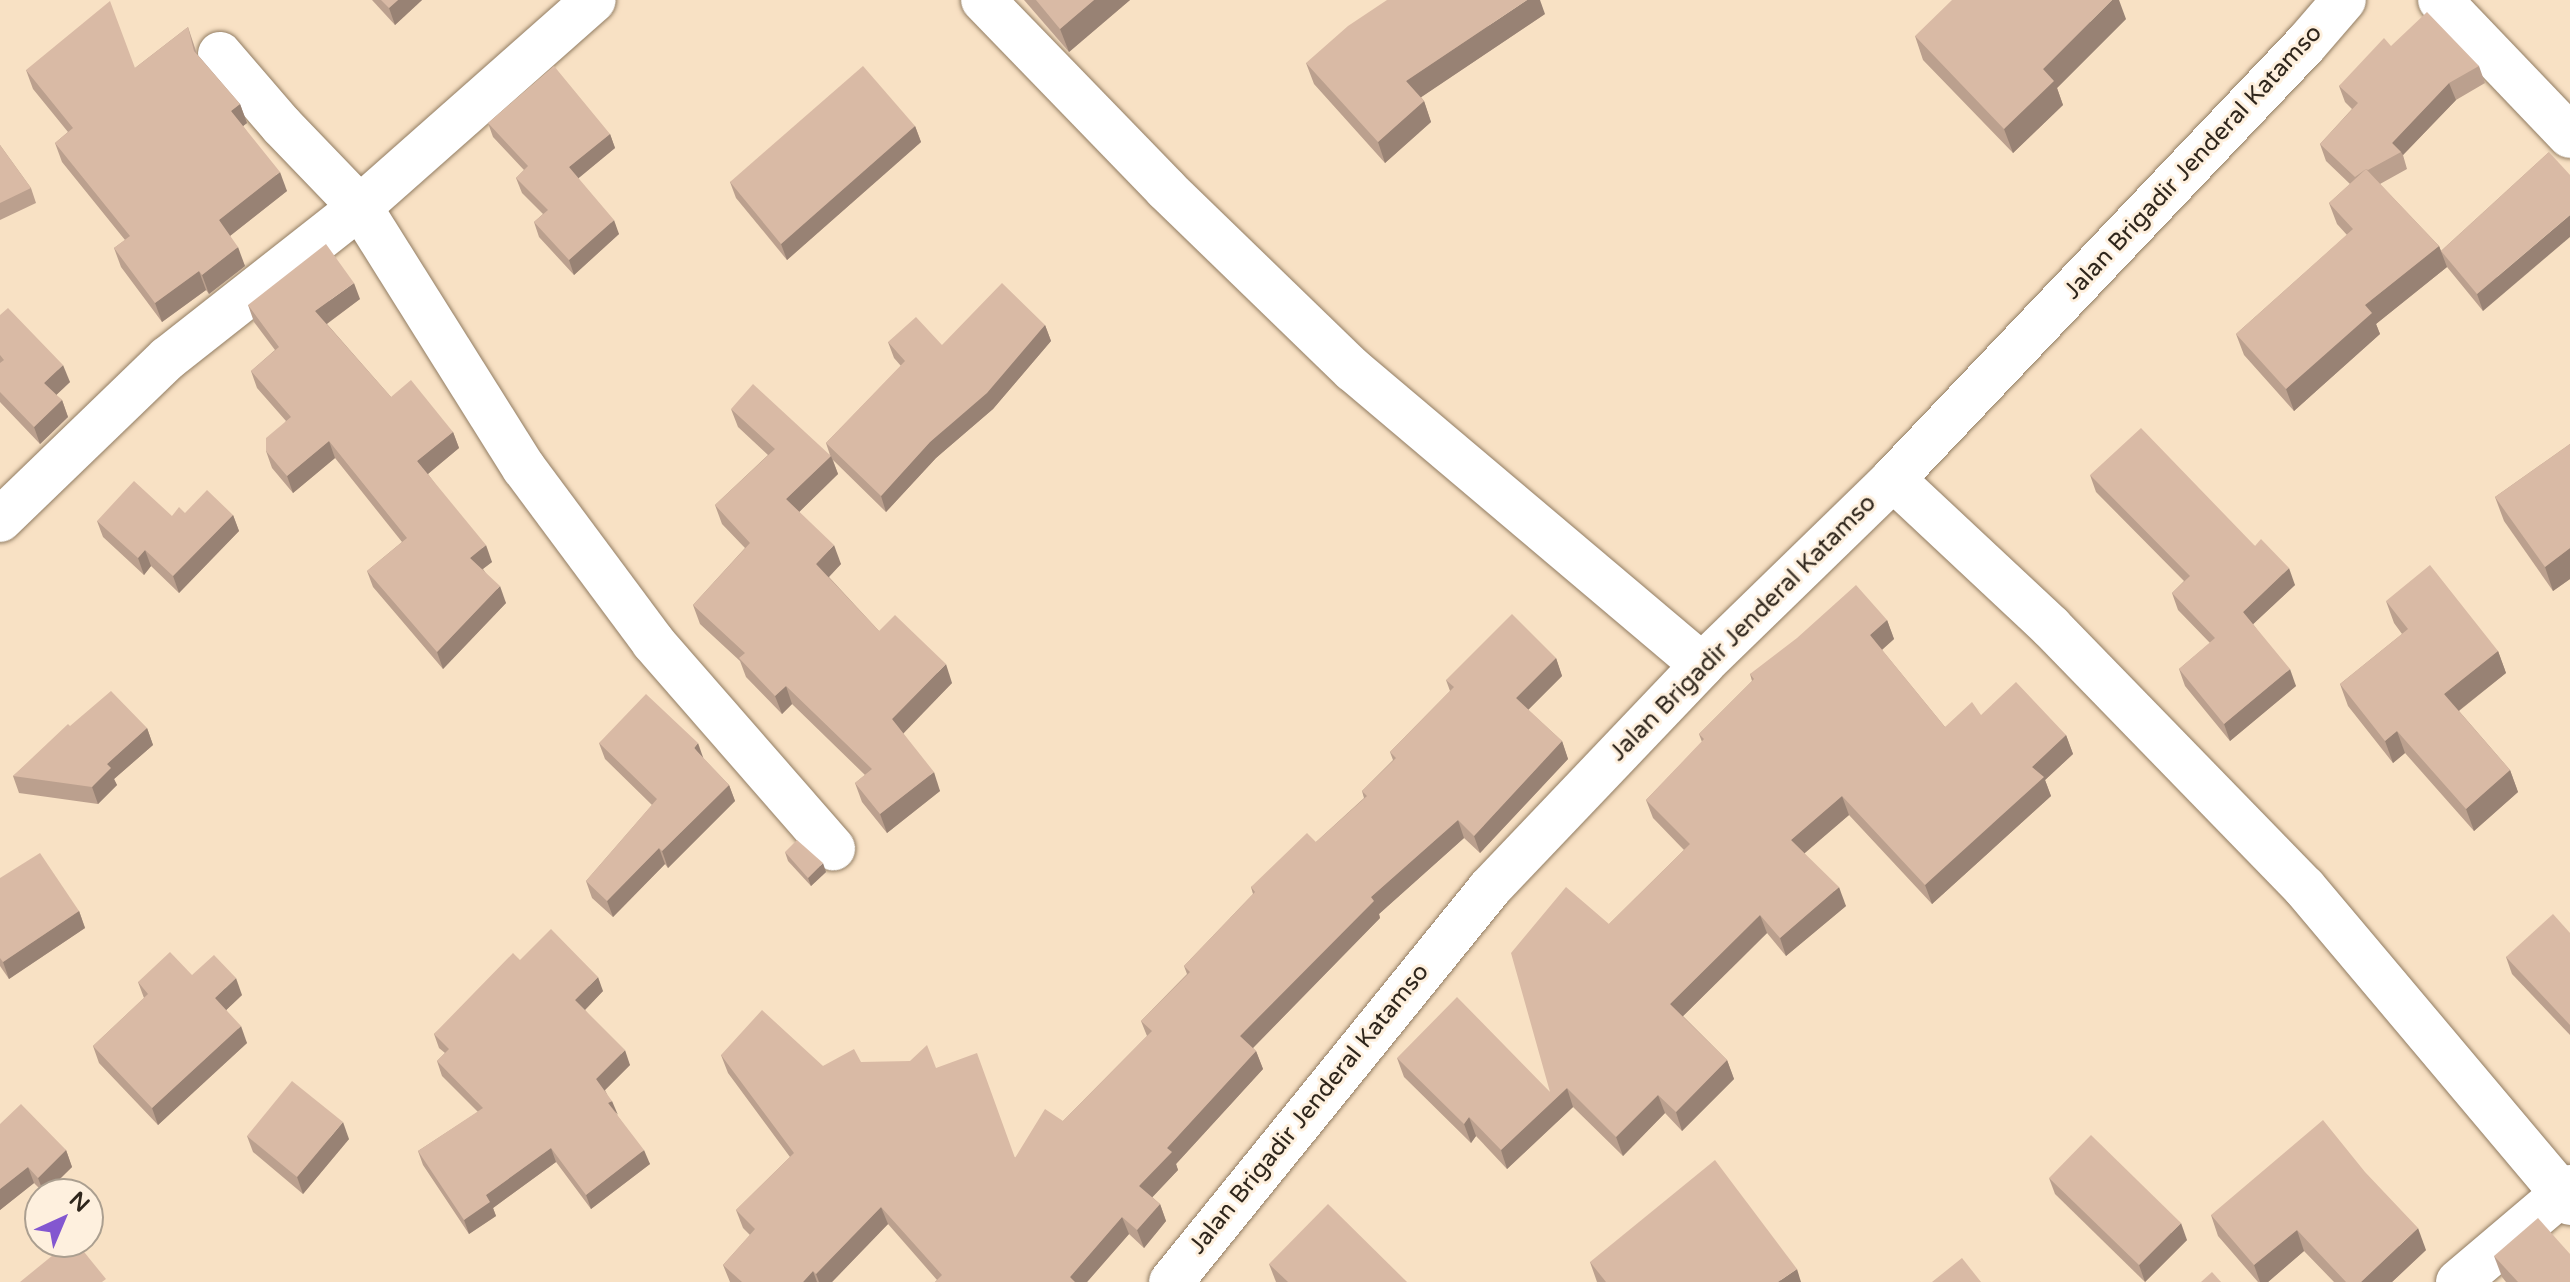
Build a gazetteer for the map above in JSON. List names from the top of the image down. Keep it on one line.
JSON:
{"streets":{"street":["Jalan Brigadir Jenderal Katamso"]},"north":"top right"}
